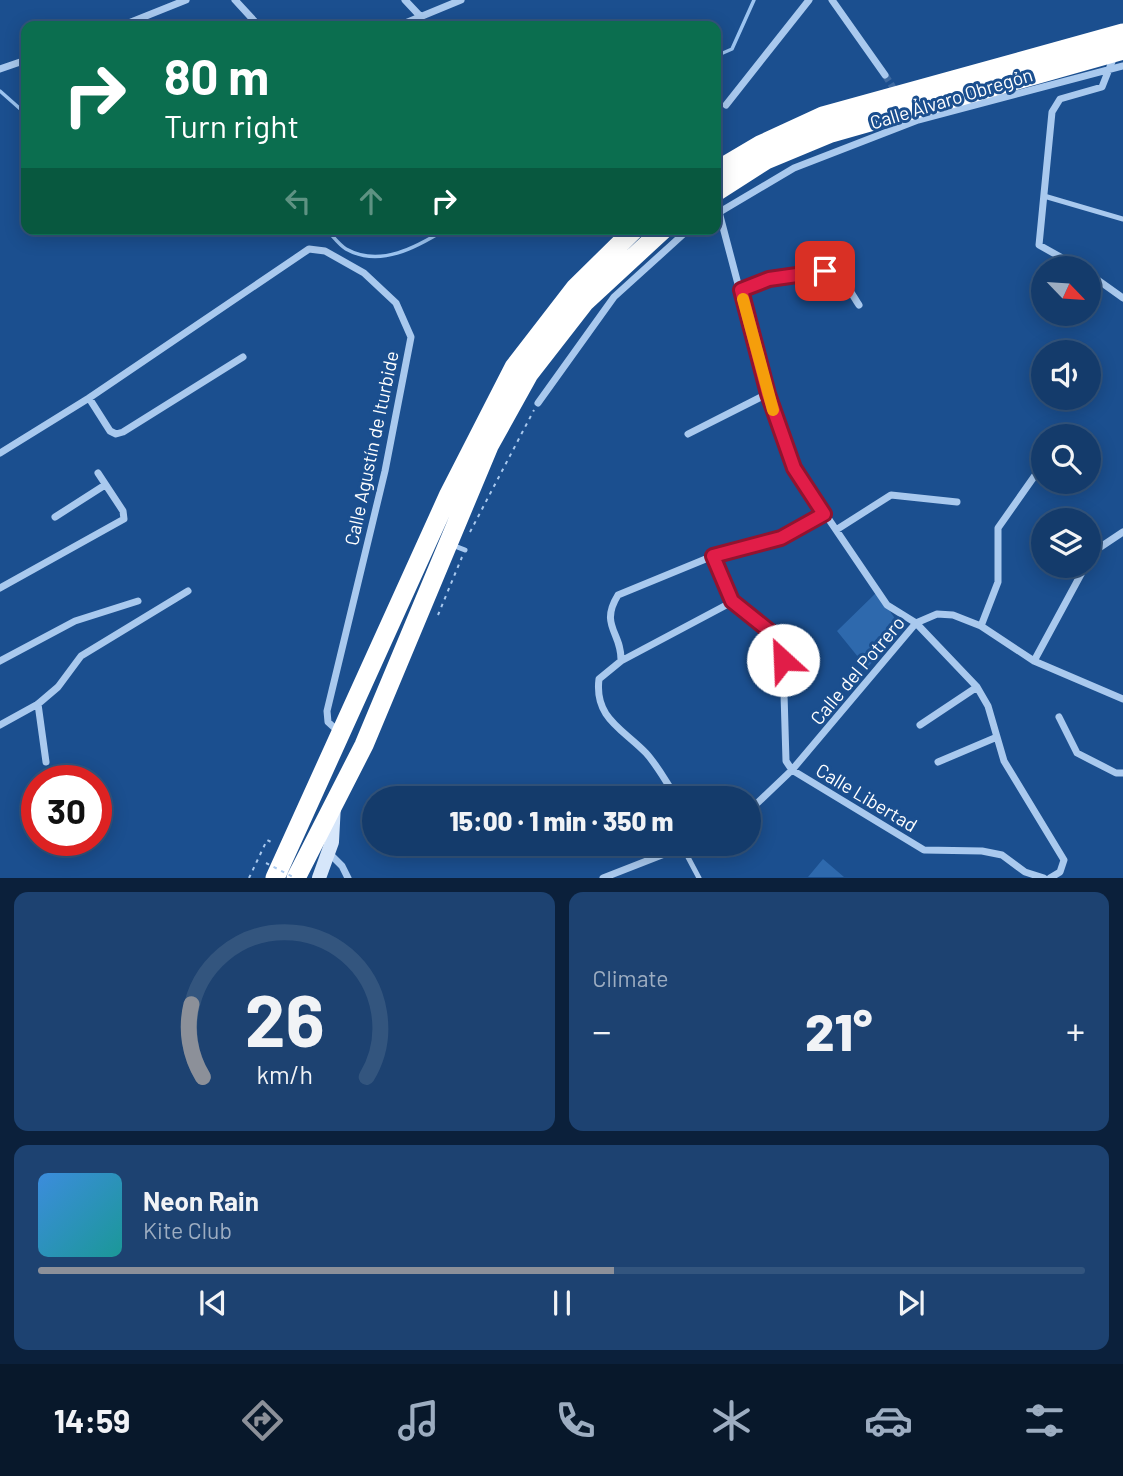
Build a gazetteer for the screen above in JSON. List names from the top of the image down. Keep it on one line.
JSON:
{"streets":{"street":["Calle Álvaro Obregón","Calle Agustín de Iturbide","Calle del Potrero","Calle Libertad"]},"crossings":[["Calle del Potrero","Calle Libertad"]],"north":"bottom right","page":{"turn":["80 m","Turn right"],"limit":"30","trip":"15:00 · 1 min · 350 m","tile":"Climate","heat":["−","21°","+"],"song":["Neon Rain","Kite Club"],"tabs":"14:59","gauge":["26","km/h"]}}
